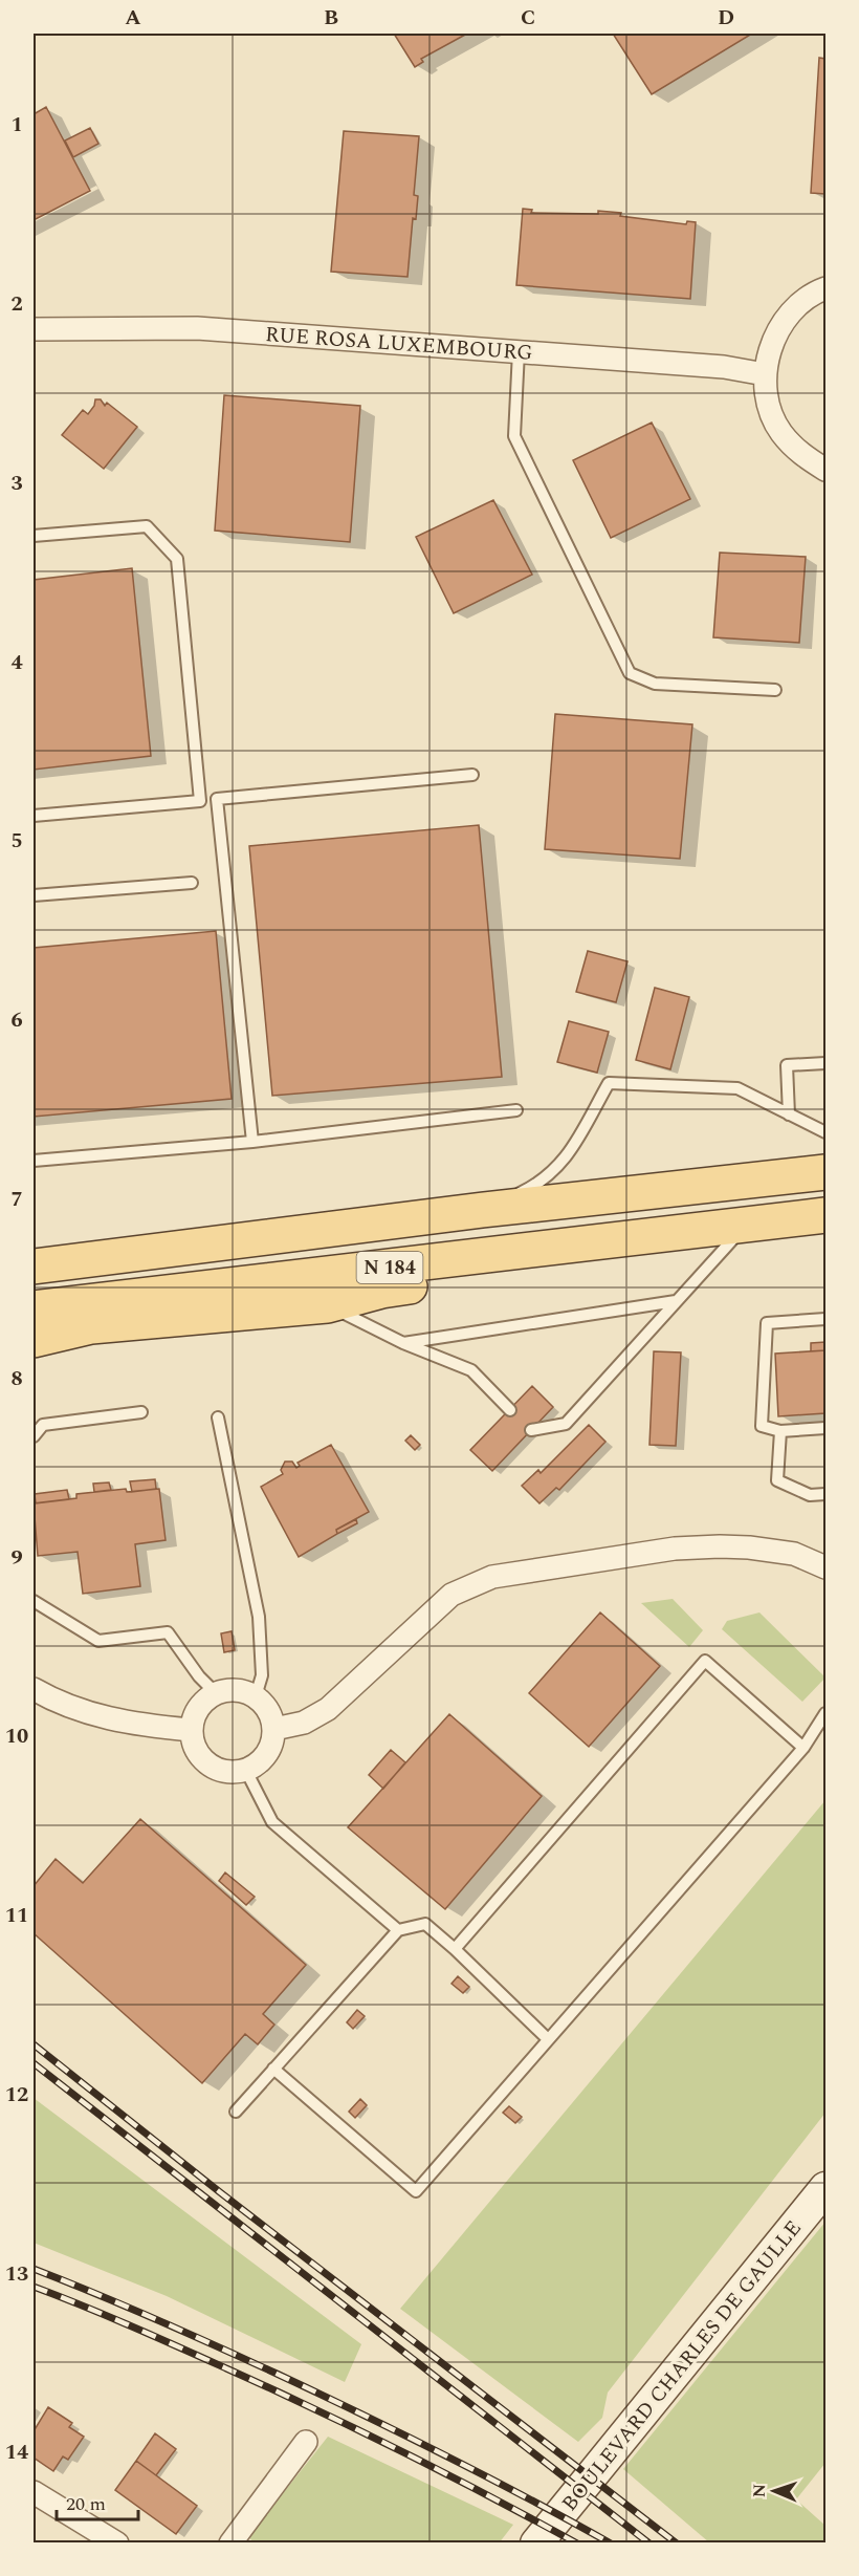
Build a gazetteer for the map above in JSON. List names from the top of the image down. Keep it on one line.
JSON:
{"streets":{"main road":["N 184","BOULEVARD CHARLES DE GAULLE"],"street":["RUE ROSA LUXEMBOURG"]},"scale_bar":"20 m","north":"left","grid":{"columns":["A","B","C","D"],"rows":["1","2","3","4","5","6","7","8","9","10","11","12","13","14"]}}
